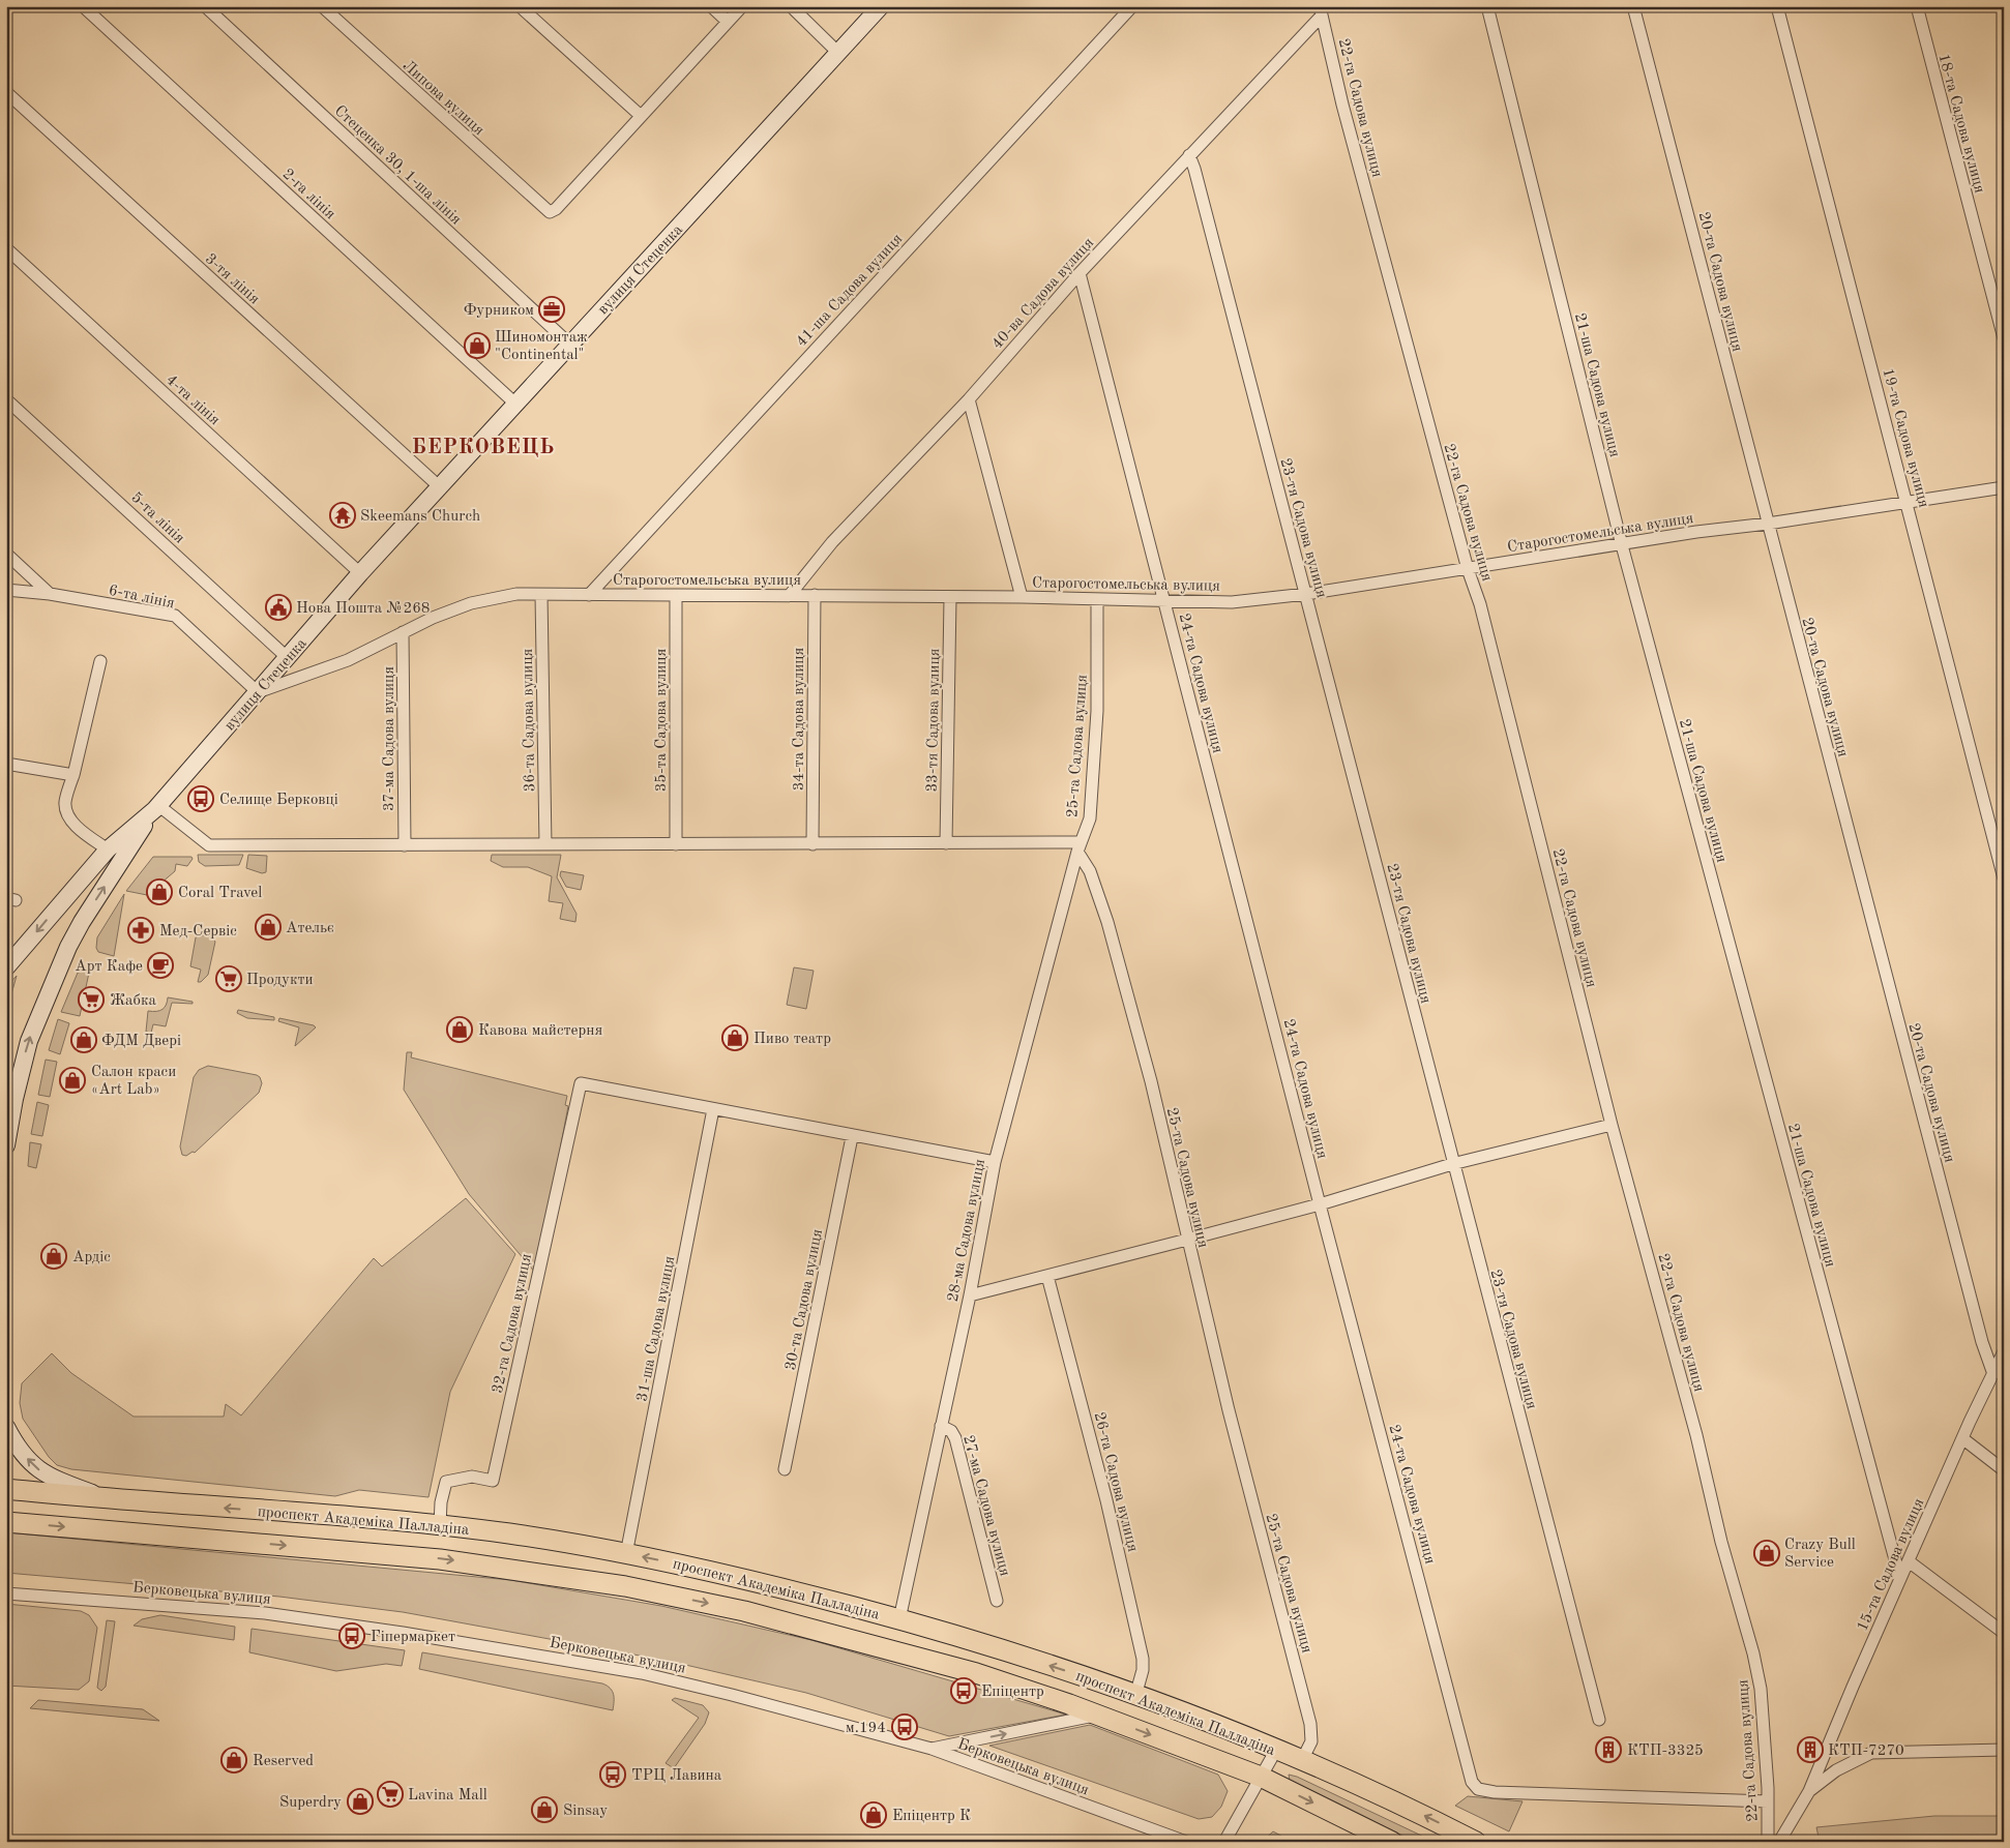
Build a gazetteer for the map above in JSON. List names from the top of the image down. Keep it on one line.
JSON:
{"streets":{"highway":["проспект Академіка Палладіна"],"main road":["вулиця Стеценка"],"street":["Липова вулиця","22-га Садова вулиця","18-та Садова вулиця","Стеценка 30, 1-ша лінія","2-га лінія","3-тя лінія","20-та Садова вулиця","41-ша Садова вулиця","40-ва Садова вулиця","21-ша Садова вулиця","4-та лінія","19-та Садова вулиця","5-та лінія","23-тя Садова вулиця","Старогостомельська вулиця","6-та лінія","24-та Садова вулиця","34-та Садова вулиця","36-та Садова вулиця","35-та Садова вулиця","33-тя Садова вулиця","37-ма Садова вулиця","25-та Садова вулиця","28-ма Садова вулиця","30-та Садова вулиця","32-га Садова вулиця","31-ша Садова вулиця","26-та Садова вулиця","27-ма Садова вулиця","15-та Садова вулиця","Берковецька вулиця"]},"crossings":[["22-га Садова вулиця","40-ва Садова вулиця"],["22-га Садова вулиця","Старогостомельська вулиця"],["22-га Садова вулиця","24-та Садова вулиця"],["Стеценка 30, 1-ша лінія","вулиця Стеценка"],["2-га лінія","вулиця Стеценка"],["вулиця Стеценка","3-тя лінія"],["вулиця Стеценка","4-та лінія"],["вулиця Стеценка","5-та лінія"],["вулиця Стеценка","Старогостомельська вулиця"],["вулиця Стеценка","6-та лінія"],["20-та Садова вулиця","Старогостомельська вулиця"],["20-та Садова вулиця","15-та Садова вулиця"],["41-ша Садова вулиця","Старогостомельська вулиця"],["40-ва Садова вулиця","23-тя Садова вулиця"],["40-ва Садова вулиця","Старогостомельська вулиця"],["40-ва Садова вулиця","24-та Садова вулиця"],["21-ша Садова вулиця","Старогостомельська вулиця"],["21-ша Садова вулиця","15-та Садова вулиця"],["19-та Садова вулиця","Старогостомельська вулиця"],["23-тя Садова вулиця","Старогостомельська вулиця"],["Старогостомельська вулиця","6-та лінія"],["Старогостомельська вулиця","24-та Садова вулиця"],["Старогостомельська вулиця","34-та Садова вулиця"],["Старогостомельська вулиця","36-та Садова вулиця"],["Старогостомельська вулиця","35-та Садова вулиця"],["Старогостомельська вулиця","33-тя Садова вулиця"],["Старогостомельська вулиця","37-ма Садова вулиця"],["Старогостомельська вулиця","25-та Садова вулиця"],["25-та Садова вулиця","28-ма Садова вулиця"],["25-та Садова вулиця","проспект Академіка Палладіна"],["28-ма Садова вулиця","27-ма Садова вулиця"],["28-ма Садова вулиця","проспект Академіка Палладіна"],["32-га Садова вулиця","31-ша Садова вулиця"],["32-га Садова вулиця","проспект Академіка Палладіна"],["31-ша Садова вулиця","проспект Академіка Палладіна"],["26-та Садова вулиця","проспект Академіка Палладіна"]],"districts":["БЕРКОВЕЦЬ"],"places":{"office":["Фурником"],"shop":["Шиномонтаж \"Continental\"","Coral Travel","Ательє","Кавова майстерня","Пиво театр","ФДМ Двері","Салон краси «Art Lab»","Ардіс","Crazy Bull Service","Reserved","Superdry","Sinsay","Епіцентр К"],"temple":["Skeemans Church"],"public building":["Нова Пошта №268"],"bus stop":["Селище Берковці","Гіпермаркет","Епіцентр","м.194","ТРЦ Лавина"],"pharmacy":["Мед-Сервіс"],"cafe":["Арт Кафе"],"supermarket":["Продукти","Жабка","Lavina Mall"],"building":["КТП-3325","КТП-7270"]}}
